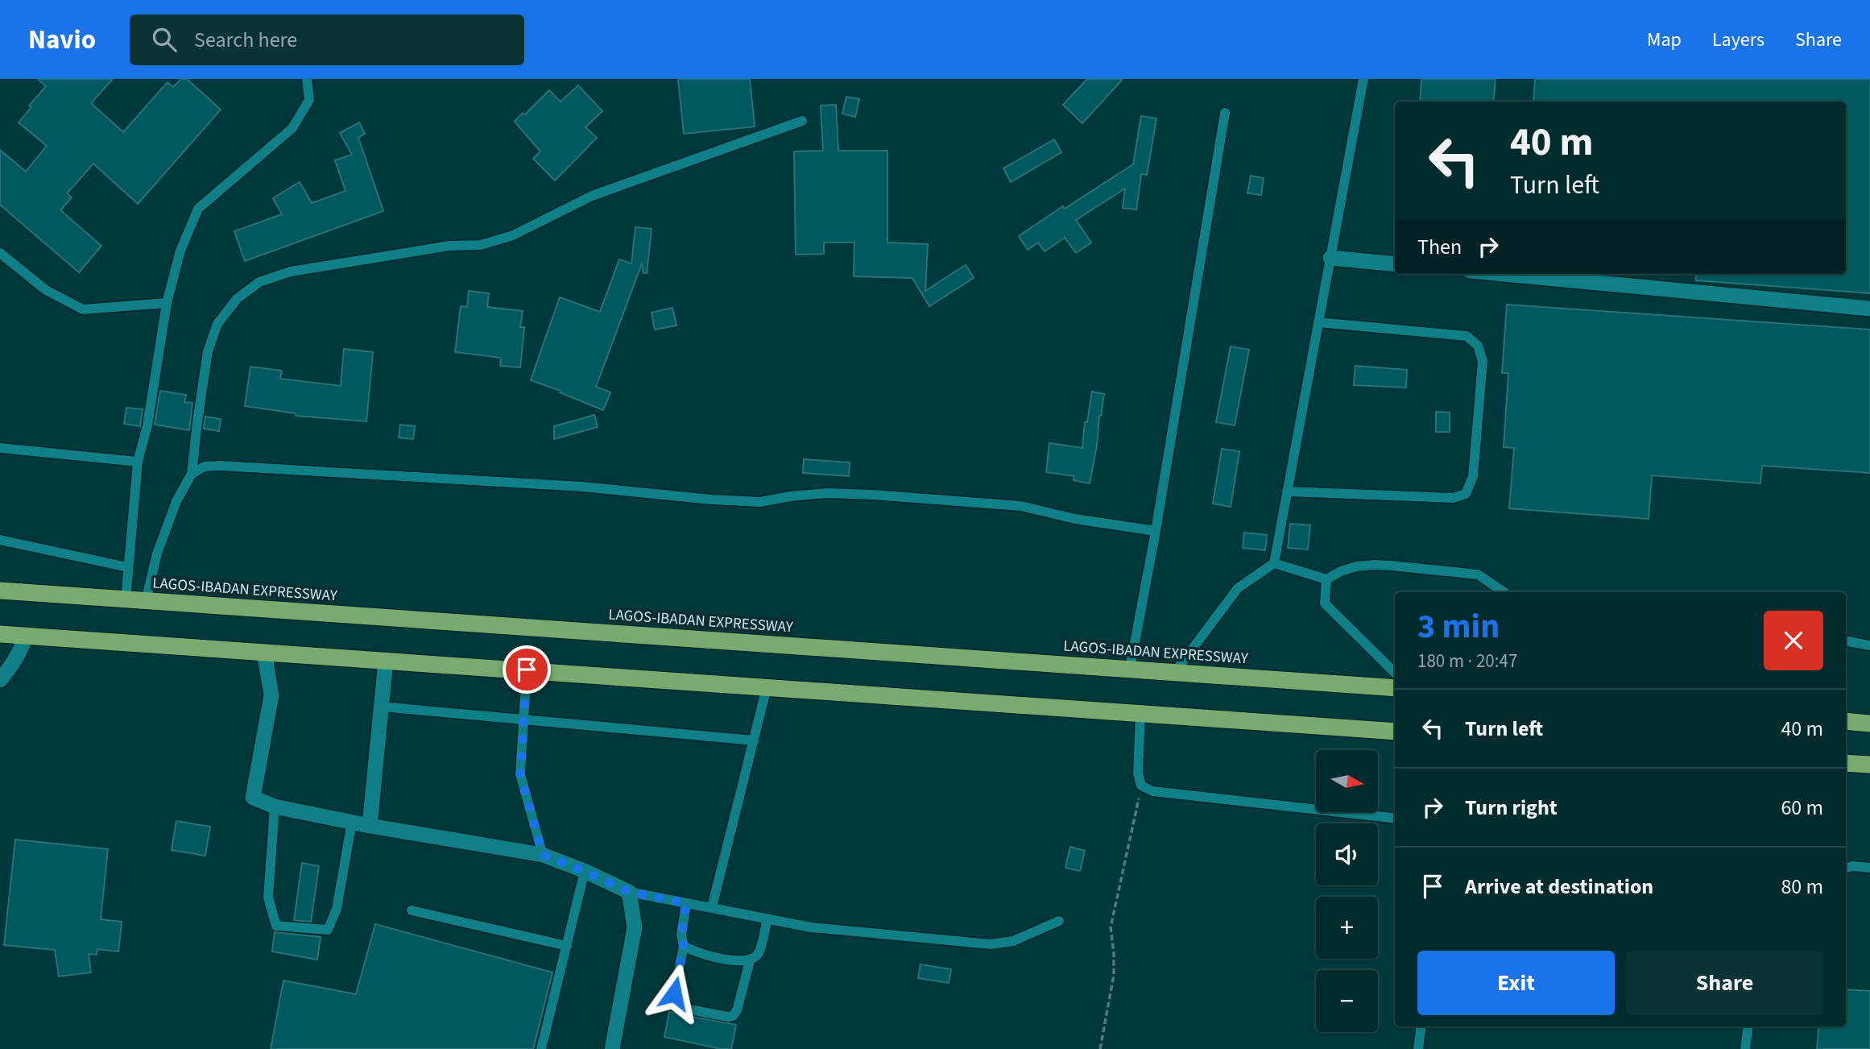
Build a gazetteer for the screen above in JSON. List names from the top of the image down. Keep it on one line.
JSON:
{"streets":{"highway":["LAGOS-IBADAN EXPRESSWAY"]},"north":"right","page":{"header":"Navio","search":"Search here","nav":["Map","Layers","Share"],"turn":["40 m","Turn left"],"then":"Then","heading":["3 min","180 m · 20:47"],"list":[{"name":"Turn left","value":"40 m"},{"name":"Turn right","value":"60 m"},{"name":"Arrive at destination","value":"80 m"}],"map_buttons":["+","−"],"buttons":["Exit","Share"]}}
